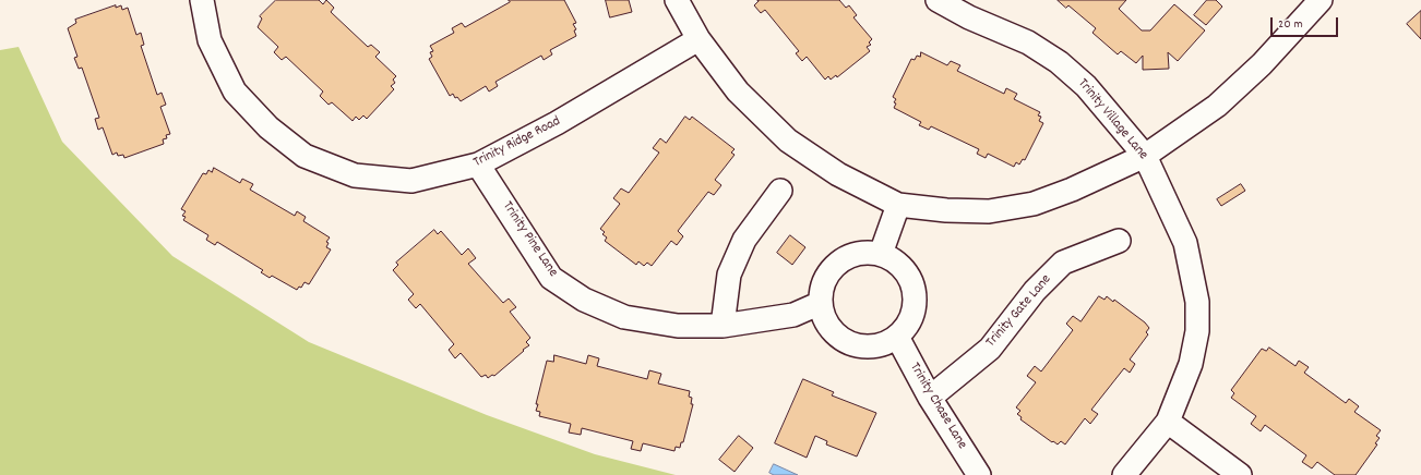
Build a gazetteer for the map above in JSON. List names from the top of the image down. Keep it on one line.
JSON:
{"streets":{"street":["Trinity Village Lane","Trinity Ridge Road","Trinity Pine Lane","Trinity Gate Lane","Trinity Chase Lane"]},"crossings":[["Trinity Ridge Road","Trinity Pine Lane"],["Trinity Pine Lane","Trinity Chase Lane"],["Trinity Gate Lane","Trinity Chase Lane"]],"scale_bar":"20 m"}
